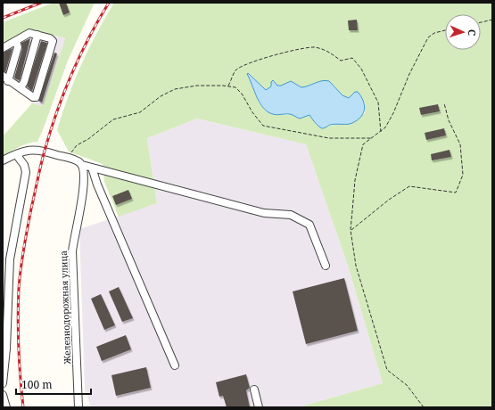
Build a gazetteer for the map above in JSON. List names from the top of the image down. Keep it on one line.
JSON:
{"streets":{"street":["Железнодорожная улица"]},"scale_bar":"100 m","north":"right"}
